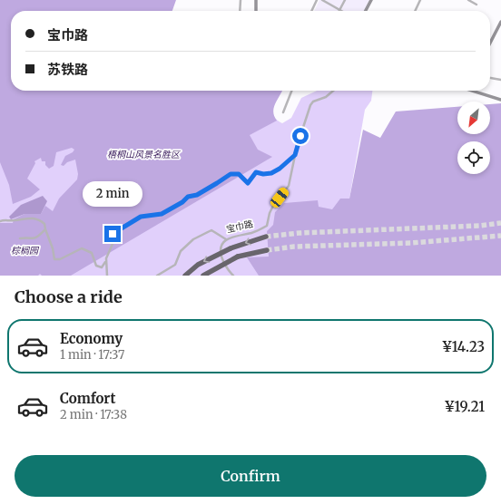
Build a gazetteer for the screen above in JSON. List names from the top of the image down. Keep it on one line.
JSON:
{"streets":{"street":["宝巾路"]},"parks":["梧桐山风景名胜区","棕榈园"],"north":"bottom left","page":{"banner":["宝巾路","苏铁路"],"bubble":"2 min","heading":"Choose a ride","list":[{"name":"Economy","note":"1 min · 17:37","value":"¥14.23"},{"name":"Comfort","note":"2 min · 17:38","value":"¥19.21"}],"buttons":"Confirm"}}
